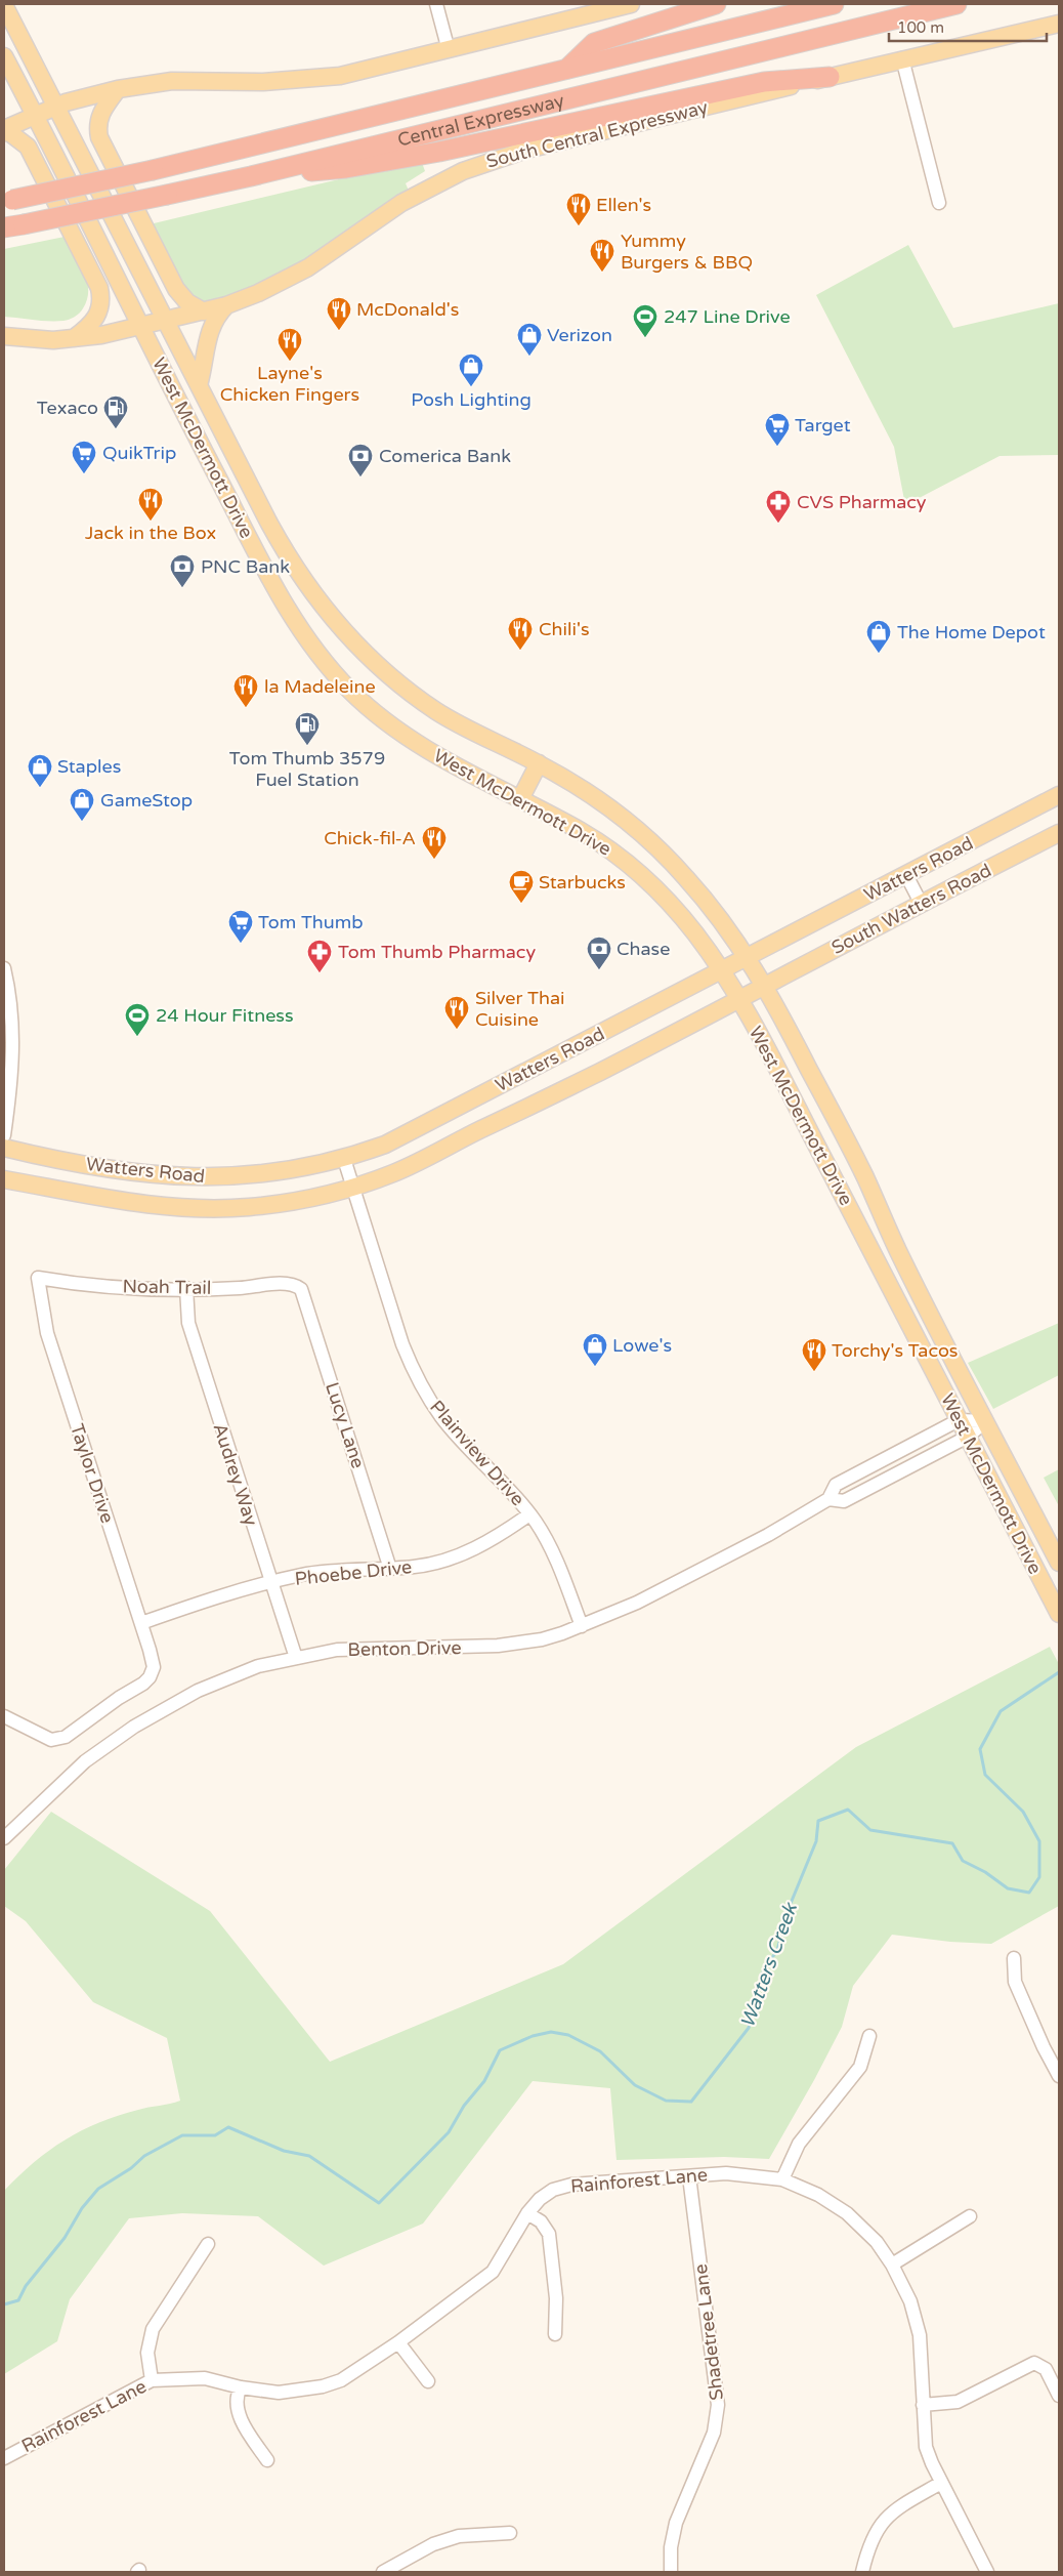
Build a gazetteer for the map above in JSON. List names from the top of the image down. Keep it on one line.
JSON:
{"streets":{"highway":["Central Expressway"],"main road":["South Central Expressway","West McDermott Drive","Watters Road","South Watters Road"],"street":["Noah Trail","Lucy Lane","Plainview Drive","Taylor Drive","Audrey Way","Phoebe Drive","Benton Drive","Rainforest Lane","Shadetree Lane"]},"crossings":[["South Central Expressway","West McDermott Drive"],["West McDermott Drive","Watters Road"],["West McDermott Drive","South Watters Road"],["West McDermott Drive","Benton Drive"],["Watters Road","South Watters Road"],["Watters Road","Plainview Drive"],["Noah Trail","Lucy Lane"],["Noah Trail","Taylor Drive"],["Noah Trail","Audrey Way"],["Lucy Lane","Phoebe Drive"],["Plainview Drive","Phoebe Drive"],["Plainview Drive","Benton Drive"],["Taylor Drive","Phoebe Drive"],["Audrey Way","Phoebe Drive"],["Audrey Way","Benton Drive"],["Rainforest Lane","Shadetree Lane"]],"water":["Watters Creek"],"places":{"restaurant":["Ellen's","Yummy Burgers & BBQ","McDonald's","Layne's Chicken Fingers","Jack in the Box","Chili's","la Madeleine","Chick-fil-A","Silver Thai Cuisine","Torchy's Tacos"],"sports":["247 Line Drive","24 Hour Fitness"],"shop":["Verizon","Posh Lighting","The Home Depot","Staples","GameStop","Lowe's"],"fuel station":["Texaco","Tom Thumb 3579 Fuel Station"],"supermarket":["Target","QuikTrip","Tom Thumb"],"bank":["Comerica Bank","PNC Bank","Chase"],"pharmacy":["CVS Pharmacy","Tom Thumb Pharmacy"],"cafe":["Starbucks"]},"scale_bar":"100 m"}
